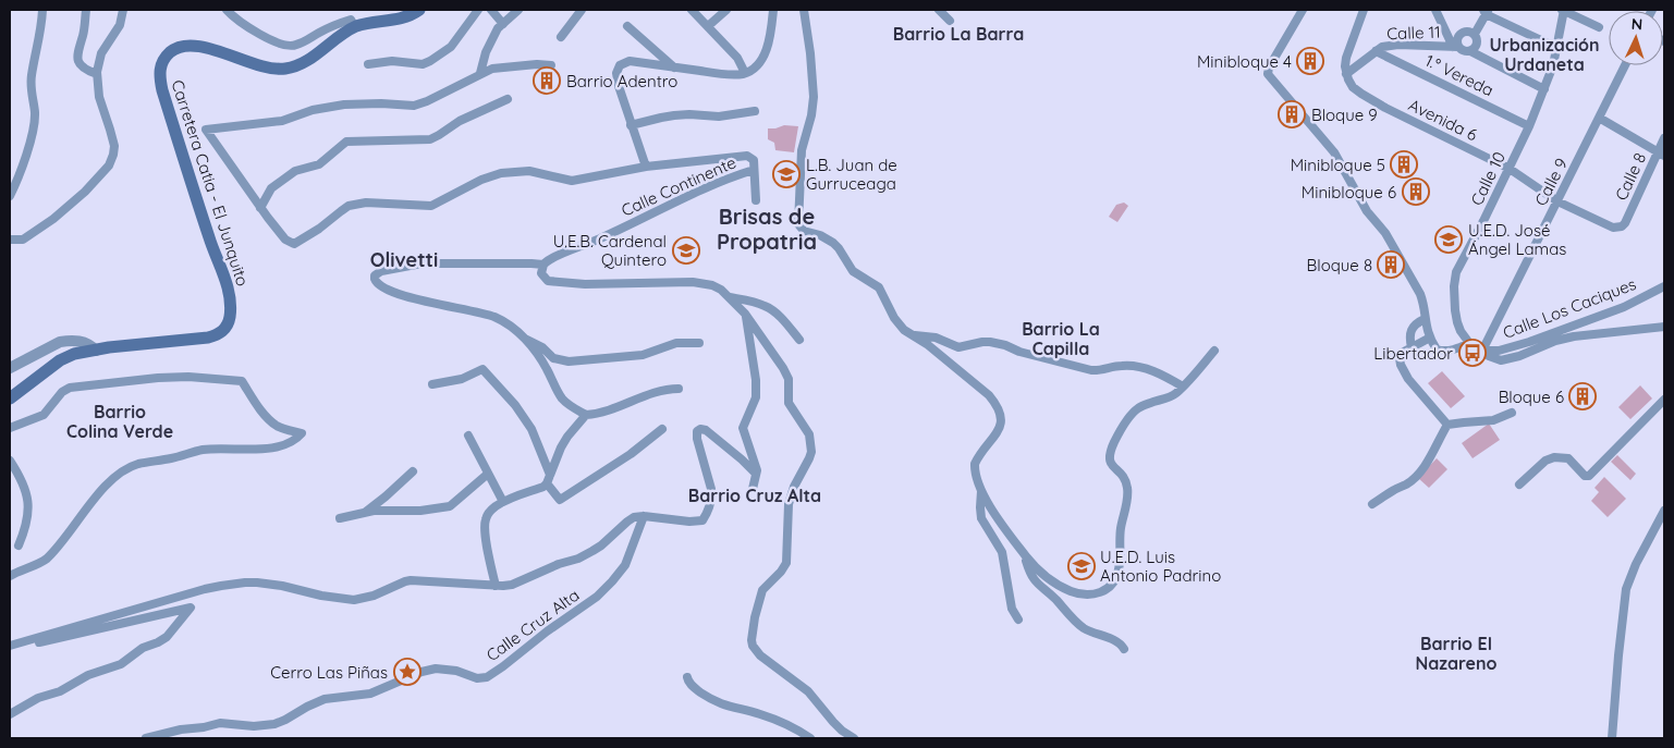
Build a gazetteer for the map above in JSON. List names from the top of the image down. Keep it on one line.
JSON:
{"streets":{"main road":["Carretera Catia - El Junquito"],"street":["Calle 11","1.° Vereda","Avenida 6","Calle 8","Calle 10","Calle 9","Calle Continente","Calle Los Caciques","Calle Cruz Alta"]},"crossings":[["Calle 11","1.° Vereda"],["Calle 11","Avenida 6"],["1.° Vereda","Calle 10"],["Avenida 6","Calle 8"],["Avenida 6","Calle 10"],["Avenida 6","Calle 9"],["Calle 9","Calle Los Caciques"]],"districts":["Barrio La Barra","Urbanización Urdaneta","Brisas de Propatria","Olivetti","Barrio La Capilla","Barrio Colina Verde","Barrio Cruz Alta","Barrio El Nazareno"],"places":{"building":["Minibloque 4","Barrio Adentro","Bloque 9","Minibloque 5","Minibloque 6","Bloque 8","Bloque 6"],"school or university":["L.B. Juan de Gurruceaga","U.E.D. José Ángel Lamas","U.E.B. Cardenal Quintero","U.E.D. Luis Antonio Padrino"],"bus stop":["Libertador"],"place":["Cerro Las Piñas"]},"north":"top"}
